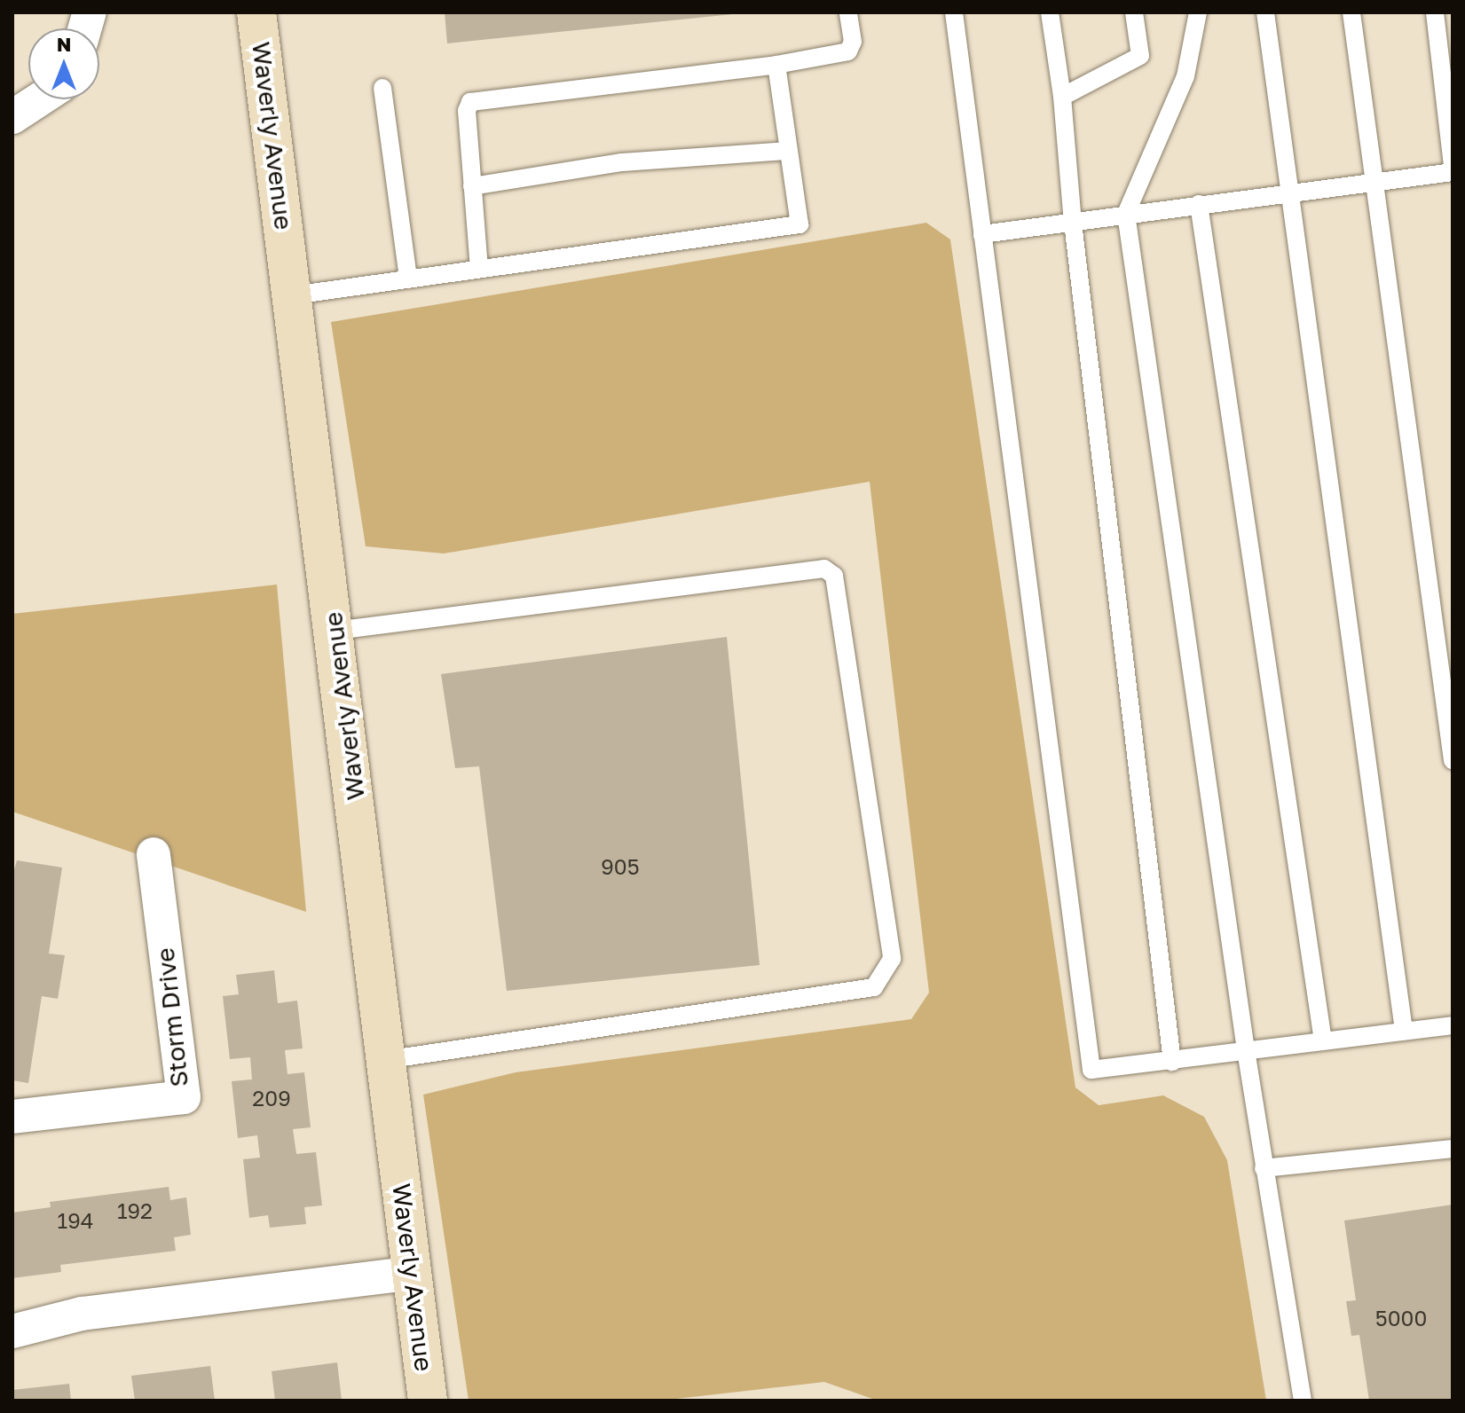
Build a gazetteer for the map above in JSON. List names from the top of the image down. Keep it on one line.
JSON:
{"streets":{"street":["Waverly Avenue","Storm Drive"]},"house_numbers":["905","209","192","194","5000"],"north":"top"}
